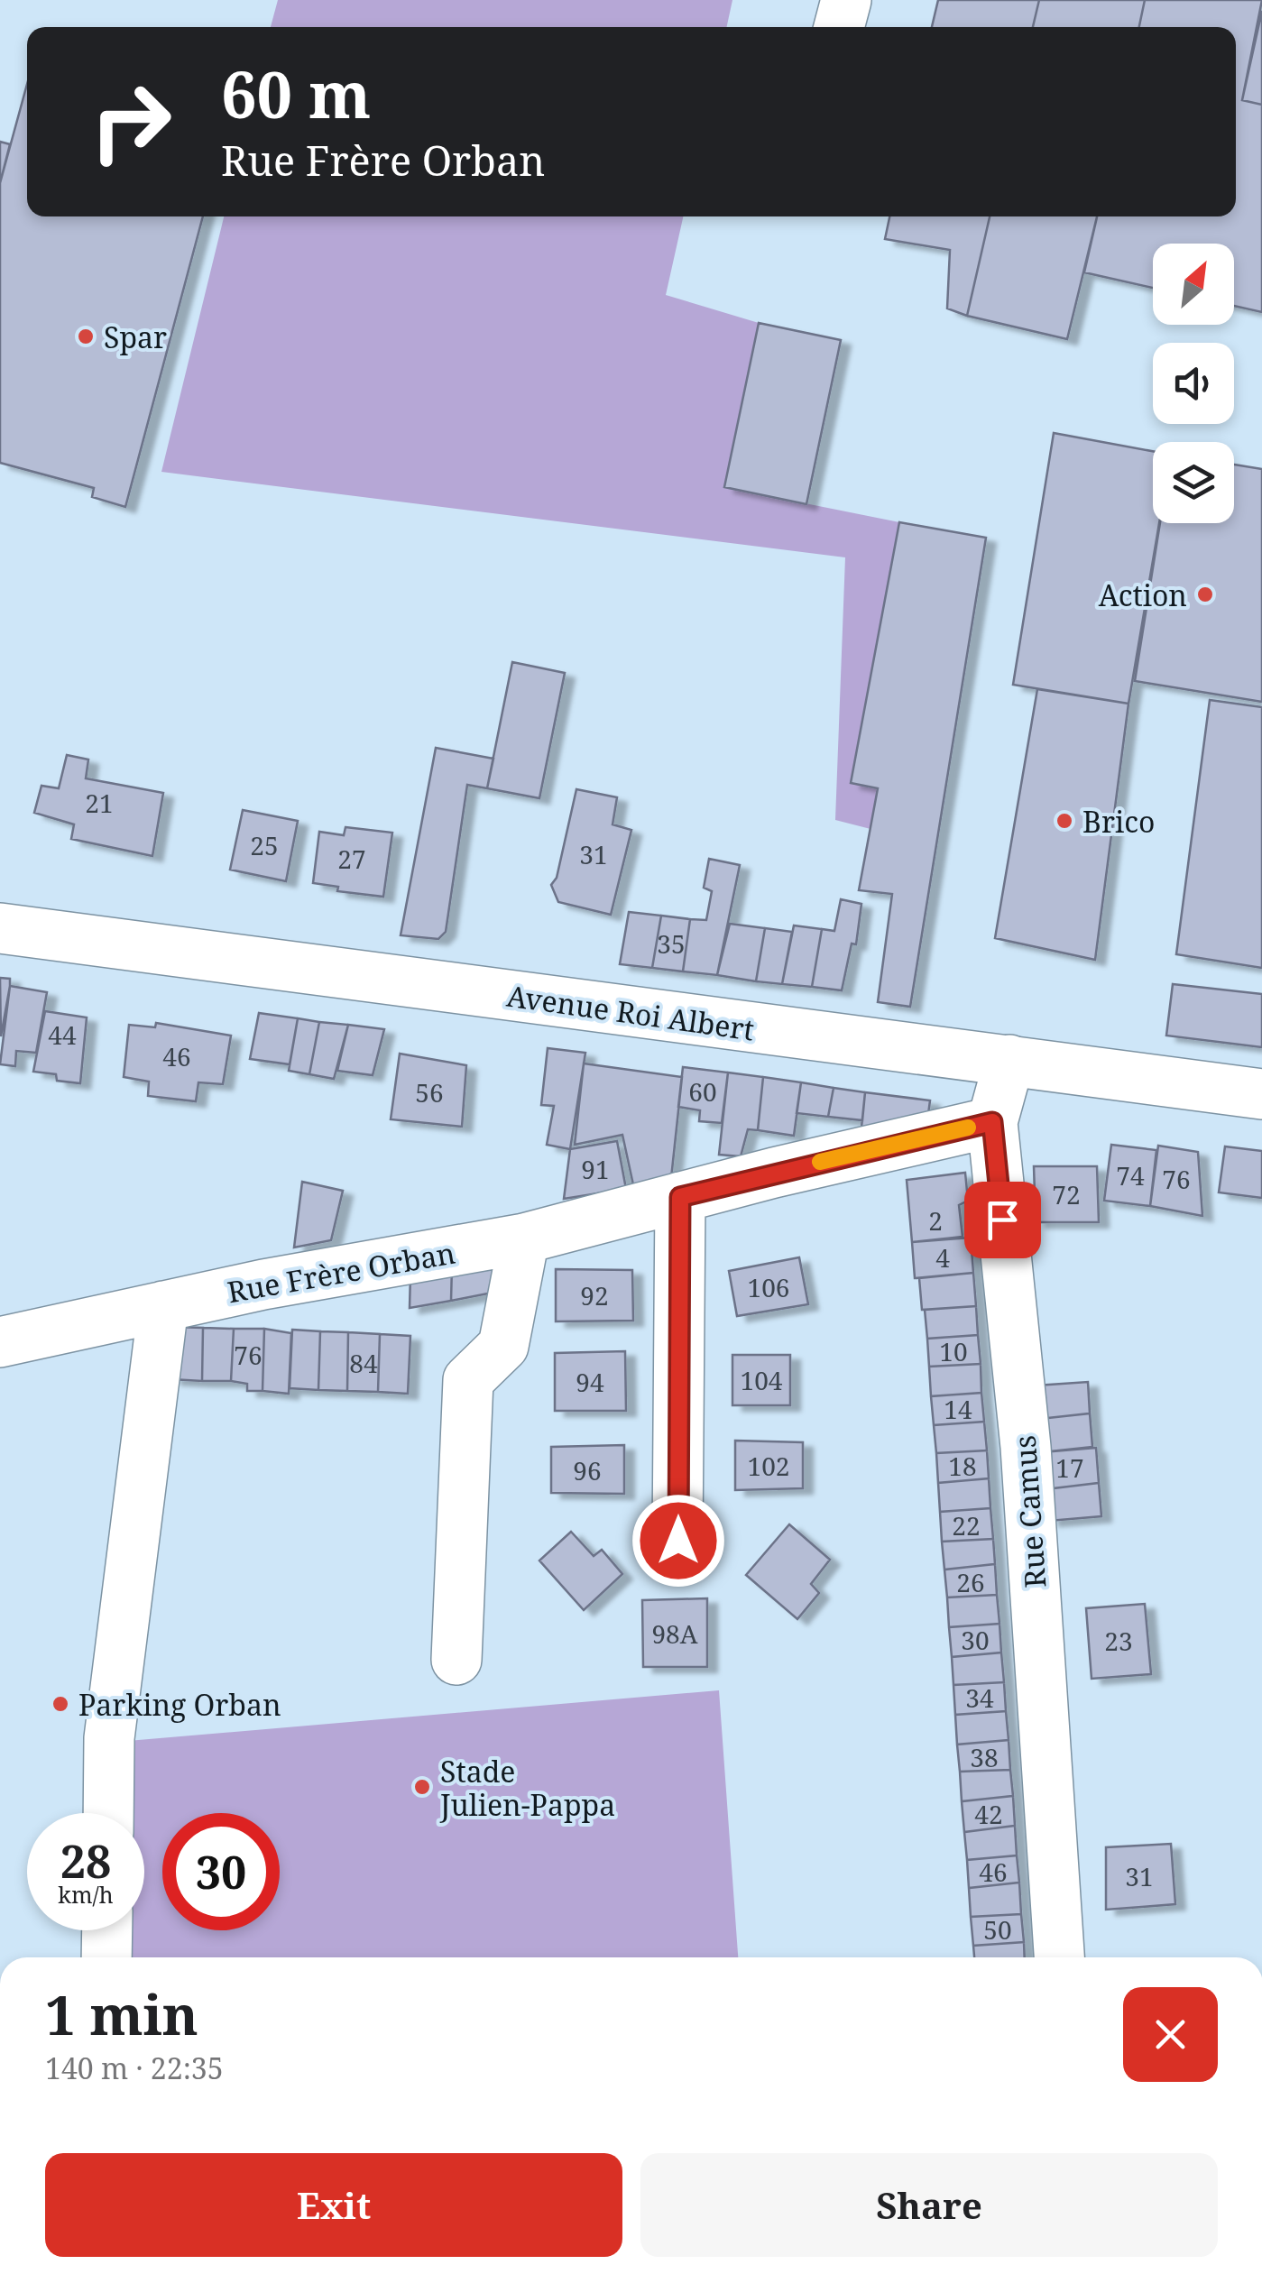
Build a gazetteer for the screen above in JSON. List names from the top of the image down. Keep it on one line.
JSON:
{"streets":{"street":["Avenue Roi Albert","Rue Frère Orban","Rue Camus"]},"crossings":[["Avenue Roi Albert","Rue Camus"],["Rue Frère Orban","Rue Camus"]],"places":["Spar","Action","Brico","Parking Orban","Stade Julien-Pappa"],"house_numbers":["21","25","31","27","35","44","46","60","56","91","74","76","72","2","4","106","92","10","76","84","104","94","14","102","18","17","96","22","26","98A","30","23","34","38","42","46","31","50"],"north":"top right","page":{"turn":["60 m","Rue Frère Orban"],"speed":"28 km/h","limit":"30","heading":["1 min","140 m · 22:35"],"buttons":["Exit","Share"]}}
